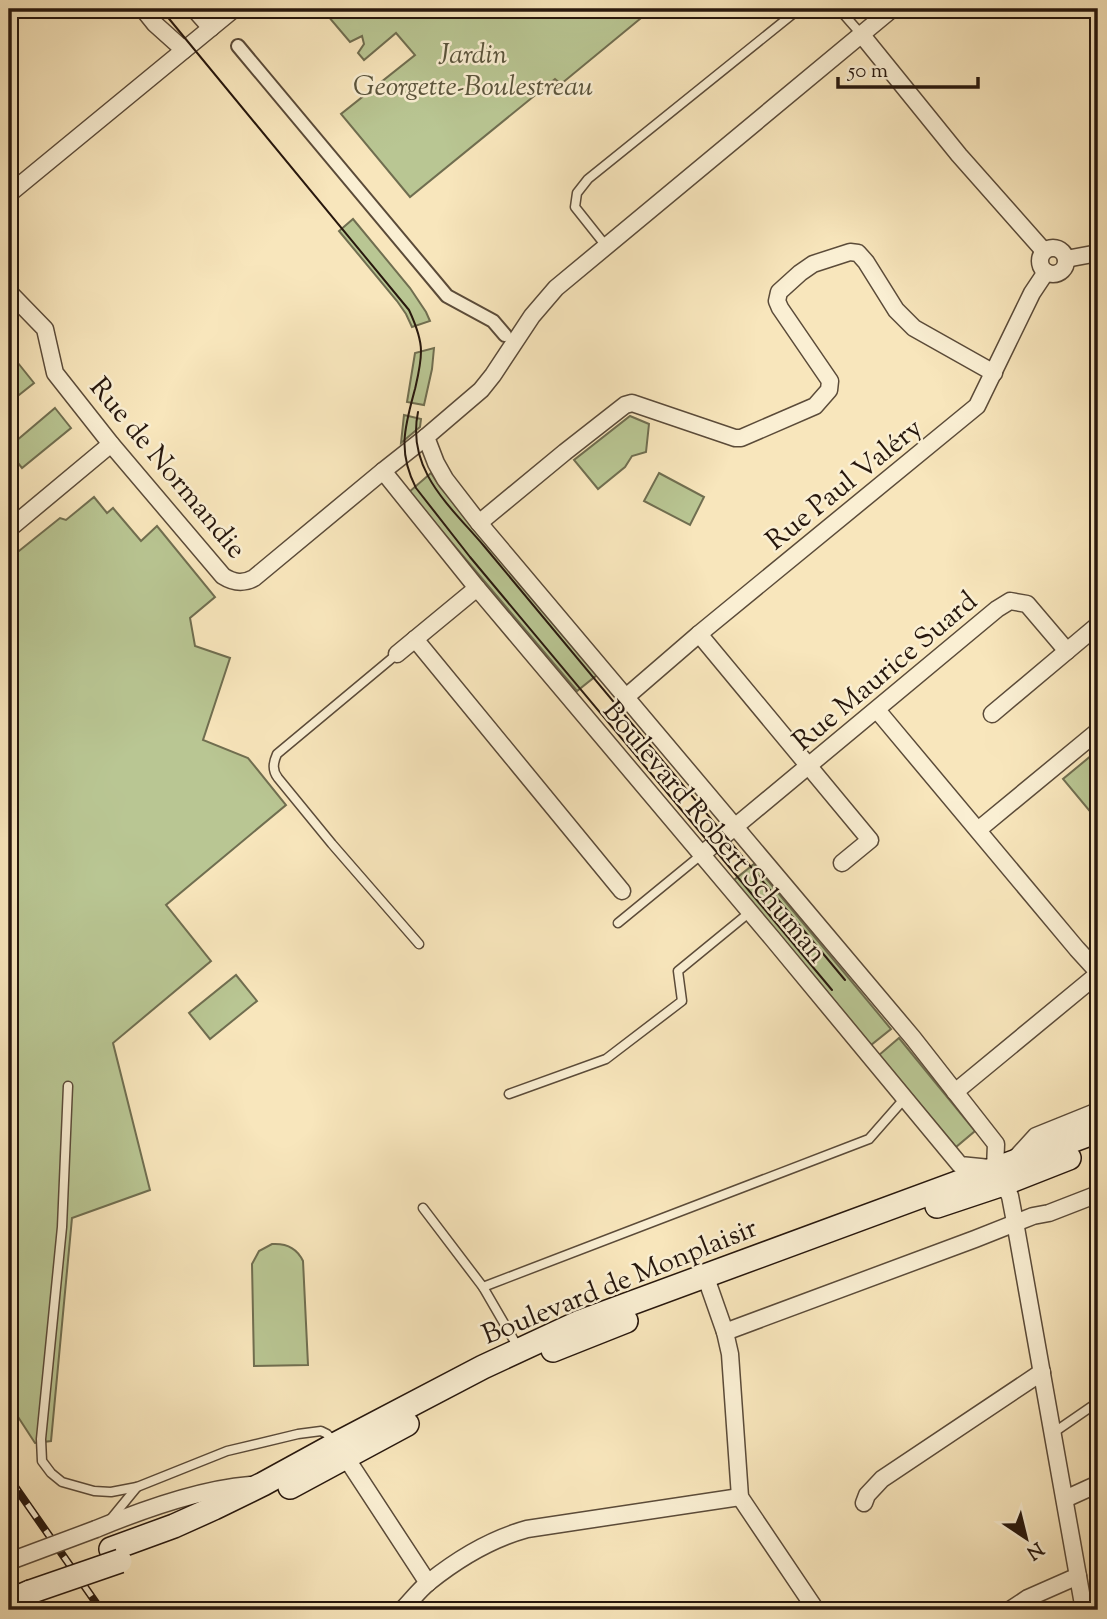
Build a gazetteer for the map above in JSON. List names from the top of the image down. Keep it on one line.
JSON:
{"streets":{"main road":["Boulevard de Monplaisir"],"street":["Rue de Normandie","Rue Paul Valéry","Rue Maurice Suard","Boulevard Robert Schuman"]},"crossings":[["Rue de Normandie","Boulevard Robert Schuman"],["Rue Paul Valéry","Boulevard Robert Schuman"],["Rue Maurice Suard","Boulevard Robert Schuman"],["Boulevard Robert Schuman","Boulevard de Monplaisir"]],"parks":["Jardin Georgette-Boulestreau"],"scale_bar":"50 m","north":"bottom right"}
